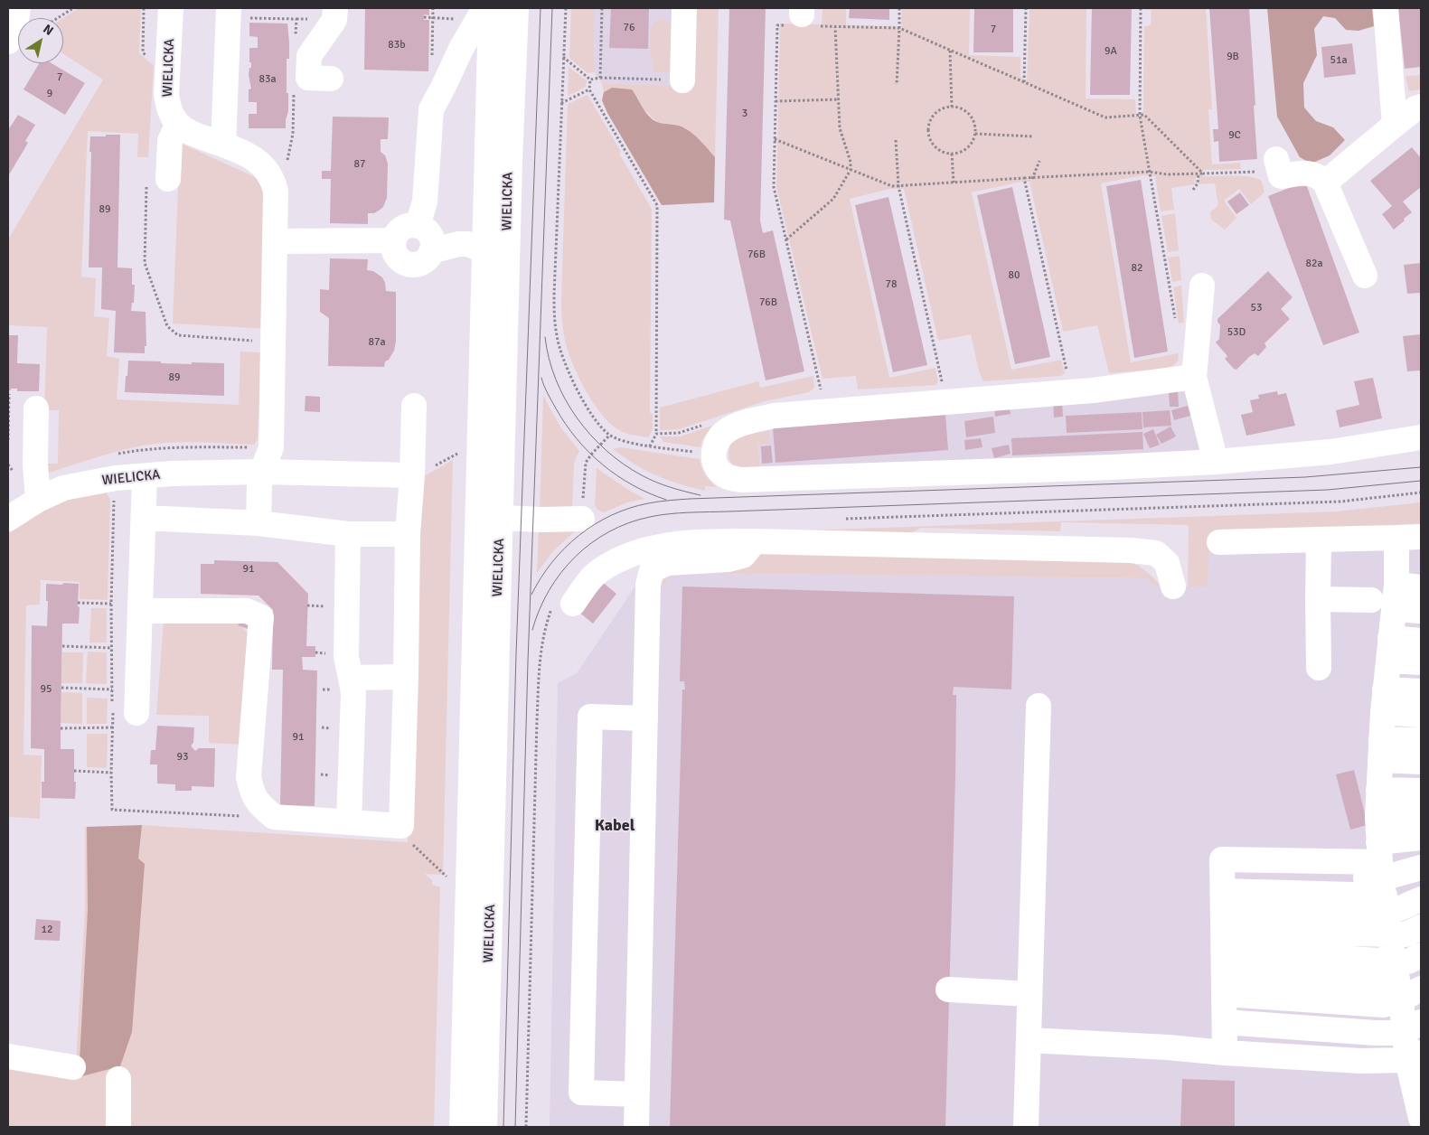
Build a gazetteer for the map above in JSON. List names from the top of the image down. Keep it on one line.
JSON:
{"streets":{"street":["WIELICKA"]},"districts":["Kabel"],"house_numbers":["76","7","83b","9A","9B","51a","7","83a","9","3","9C","87","89","76B","82a","82","80","78","76B","53","53D","87a","89","91","95","91","93","12"],"north":"top right"}
